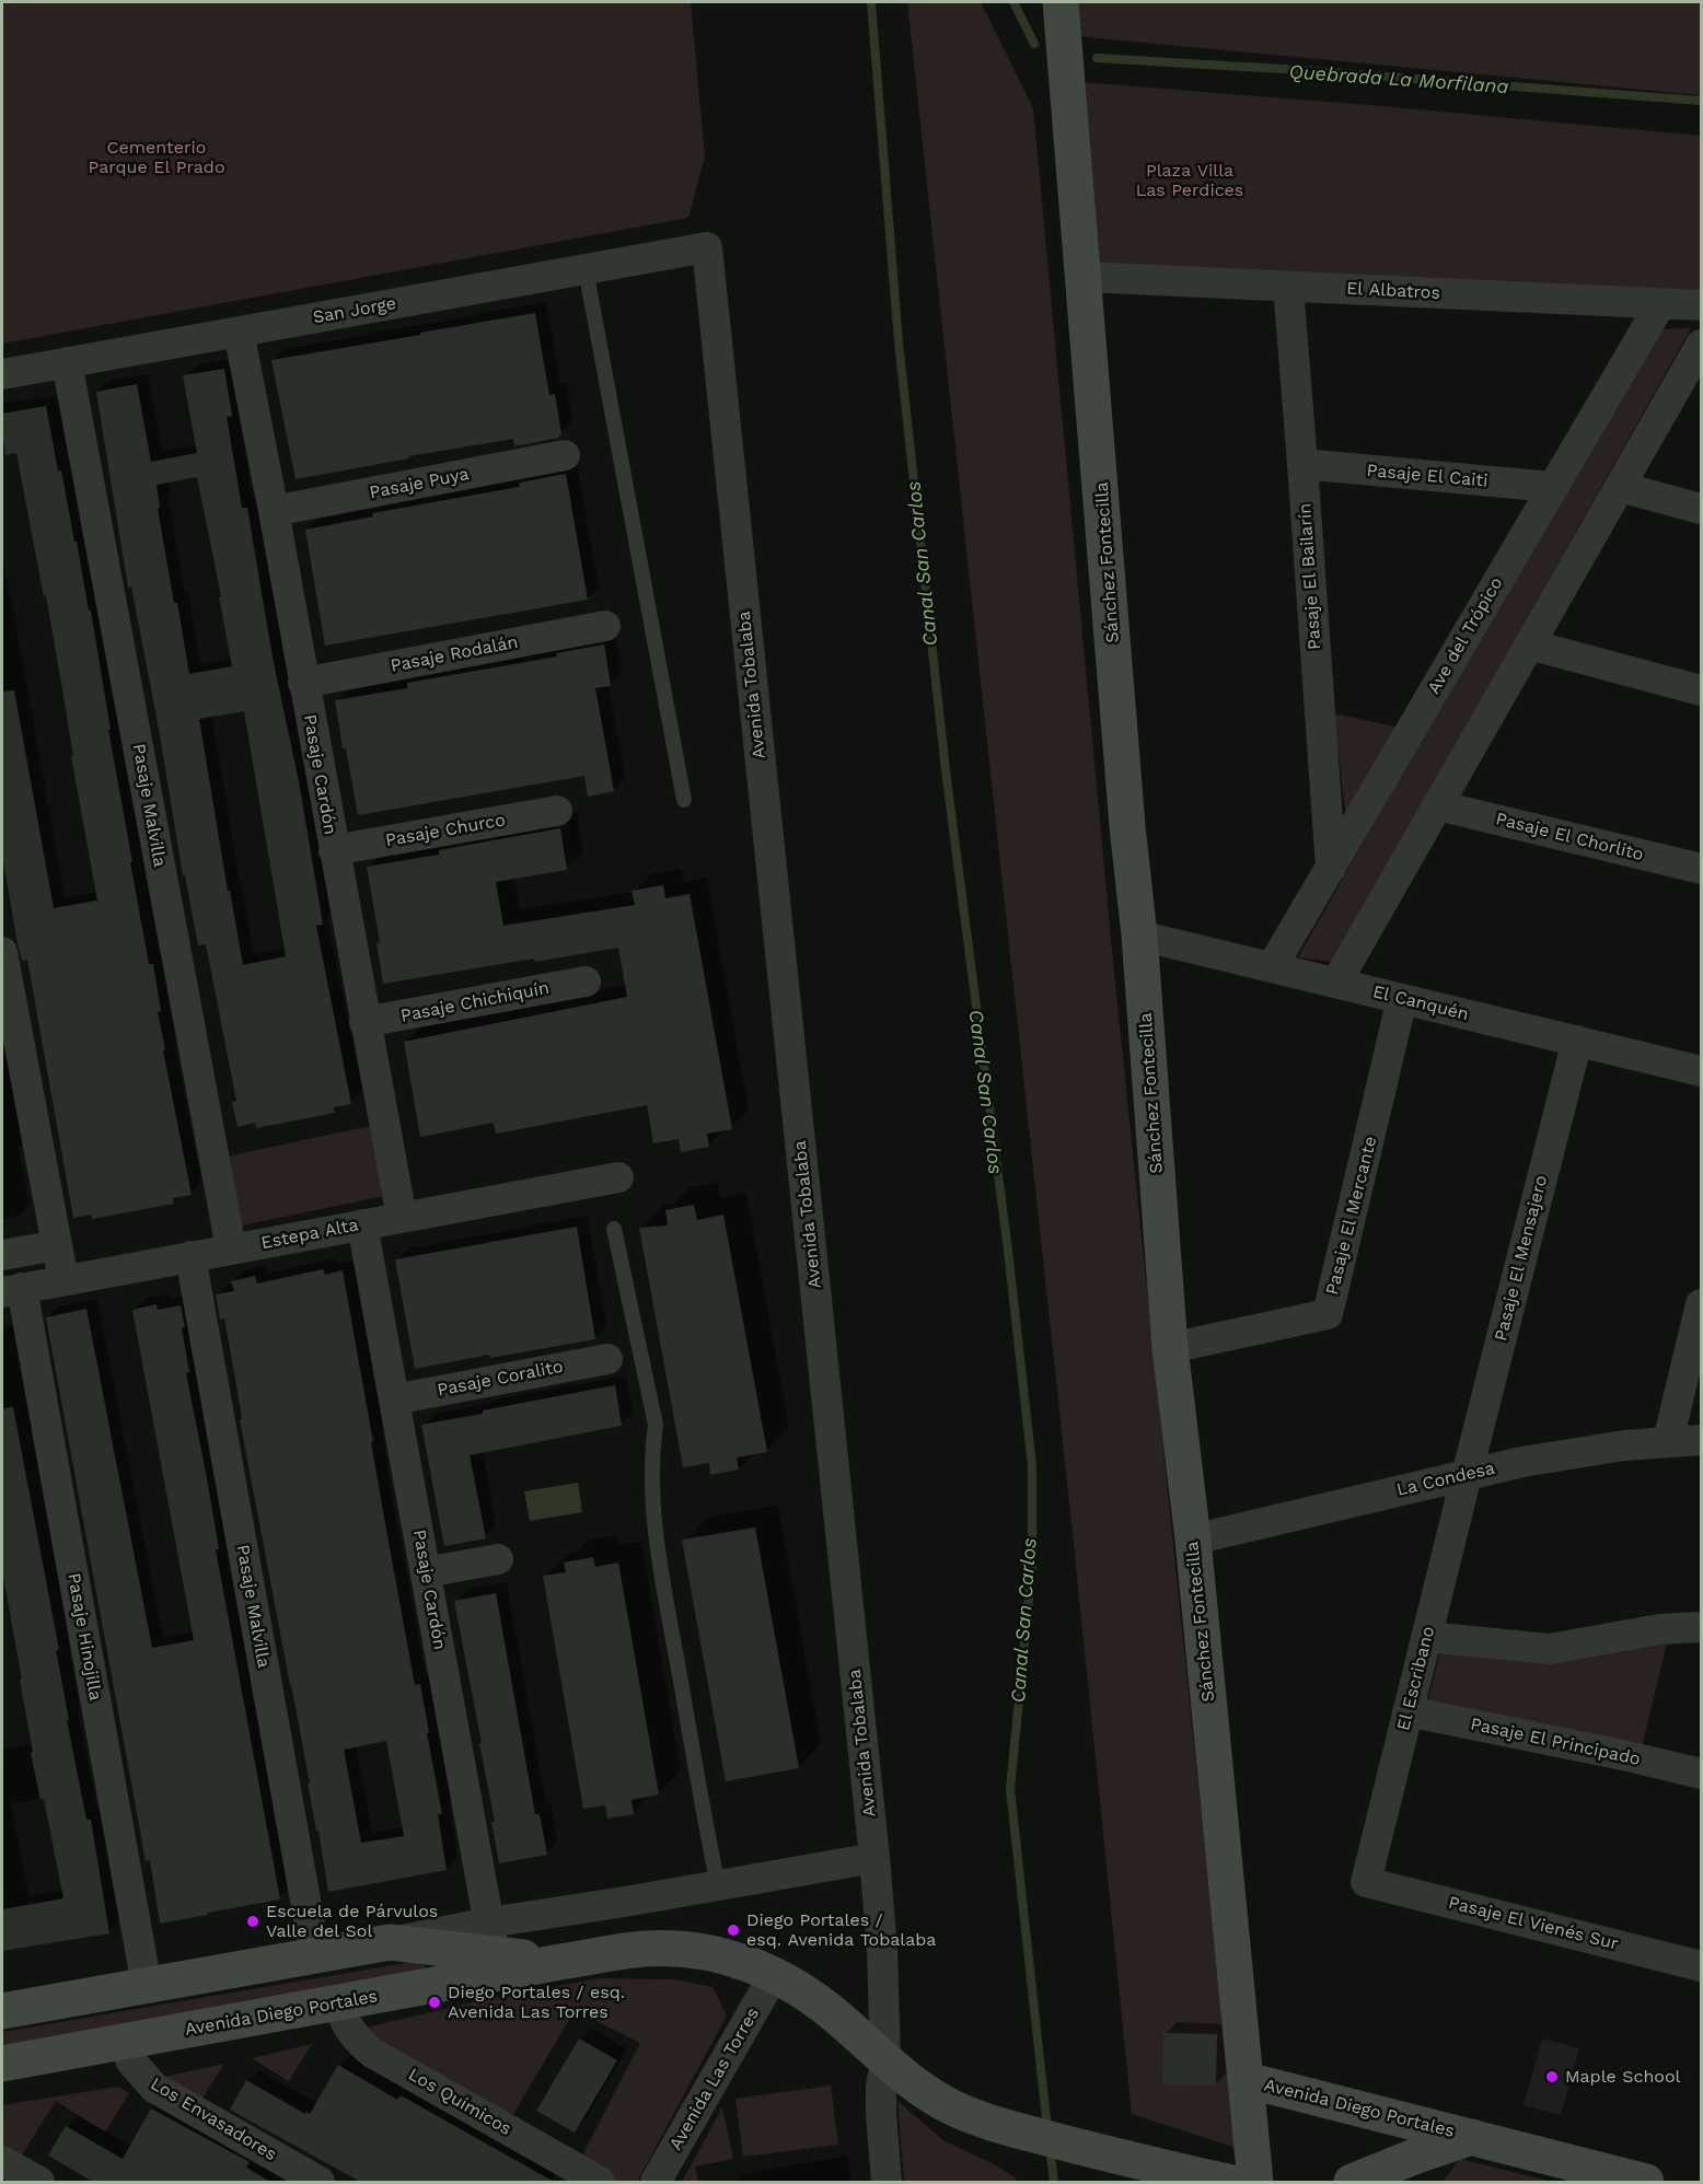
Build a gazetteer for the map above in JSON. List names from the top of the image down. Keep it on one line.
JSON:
{"streets":{"street":["El Albatros","San Jorge","Pasaje El Caiti","Pasaje Puya","Sánchez Fontecilla","Pasaje El Bailarín","Ave del Trópico","Pasaje Rodalán","Avenida Tobalaba","Pasaje Cardón","Pasaje Malvilla","Pasaje Churco","Pasaje El Chorlito","Pasaje Chichiquín","El Canquén","Pasaje El Mercante","Estepa Alta","Pasaje El Mensajero","Pasaje Coralito","La Condesa","Pasaje Hinojilla","El Escribano","Pasaje El Principado","Pasaje El Vienés Sur","Avenida Diego Portales","Avenida Las Torres","Los Químicos","Los Envasadores"]},"crossings":[["El Albatros","Sánchez Fontecilla"],["El Albatros","Pasaje El Bailarín"],["El Albatros","Ave del Trópico"],["San Jorge","Avenida Tobalaba"],["San Jorge","Pasaje Cardón"],["San Jorge","Pasaje Malvilla"],["Pasaje El Caiti","Pasaje El Bailarín"],["Pasaje El Caiti","Ave del Trópico"],["Pasaje Puya","Pasaje Cardón"],["Sánchez Fontecilla","El Canquén"],["Sánchez Fontecilla","Pasaje El Mercante"],["Sánchez Fontecilla","La Condesa"],["Sánchez Fontecilla","Avenida Diego Portales"],["Pasaje El Bailarín","Ave del Trópico"],["Ave del Trópico","El Canquén"],["Pasaje Rodalán","Pasaje Cardón"],["Avenida Tobalaba","Avenida Diego Portales"],["Pasaje Cardón","Pasaje Churco"],["Pasaje Cardón","Pasaje Chichiquín"],["Pasaje Cardón","Estepa Alta"],["Pasaje Cardón","Pasaje Coralito"],["Pasaje Cardón","Avenida Diego Portales"],["Pasaje Malvilla","Estepa Alta"],["Pasaje Malvilla","Avenida Diego Portales"],["El Canquén","Pasaje El Mercante"],["El Canquén","Pasaje El Mensajero"],["Estepa Alta","Pasaje Hinojilla"],["Pasaje El Mensajero","La Condesa"],["Pasaje El Mensajero","El Escribano"],["La Condesa","El Escribano"],["Pasaje Hinojilla","Avenida Diego Portales"],["El Escribano","Pasaje El Principado"],["El Escribano","Pasaje El Vienés Sur"],["Avenida Diego Portales","Avenida Las Torres"],["Avenida Diego Portales","Los Químicos"],["Avenida Diego Portales","Los Envasadores"]],"water":["Quebrada La Morfilana","Canal San Carlos"],"parks":["Cementerio Parque El Prado","Plaza Villa Las Perdices"],"places":["Escuela de Párvulos Valle del Sol","Diego Portales / esq. Avenida Tobalaba","Diego Portales / esq. Avenida Las Torres","Maple School"]}
